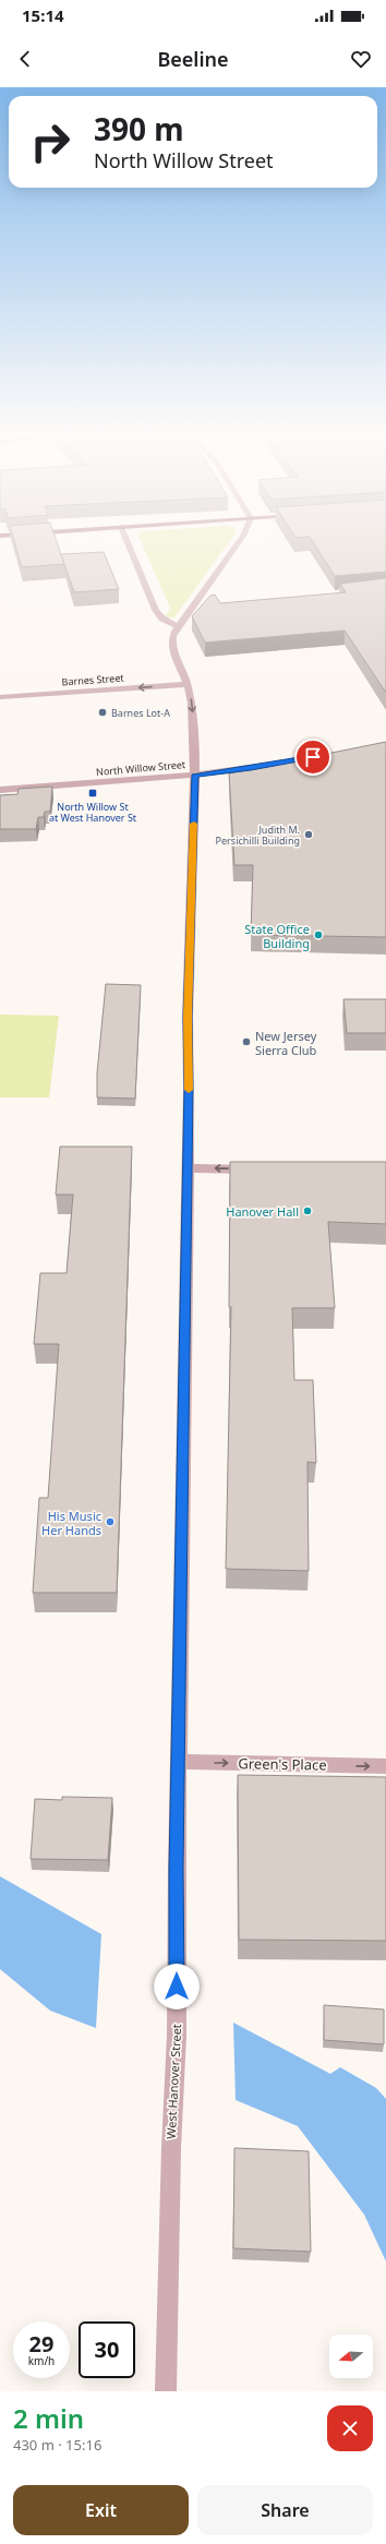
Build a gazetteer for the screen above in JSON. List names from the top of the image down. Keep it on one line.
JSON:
{"streets":{"street":["Barnes Street","North Willow Street","Green's Place","West Hanover Street"]},"crossings":[["Barnes Street","West Hanover Street"],["North Willow Street","West Hanover Street"],["Green's Place","West Hanover Street"]],"one_way":["Barnes Street","Green's Place"],"places":{"other":["Barnes Lot-A","Judith M. Persichilli Building","State Office Building","New Jersey Sierra Club","Hanover Hall","His Music Her Hands"],"transit":["North Willow St at West Hanover St"]},"north":"left","page":{"status":"15:14","header":"Beeline","turn":["390 m","North Willow Street"],"speed":"29 km/h","limit":"30","heading":["2 min","430 m · 15:16"],"buttons":["Exit","Share"]}}
